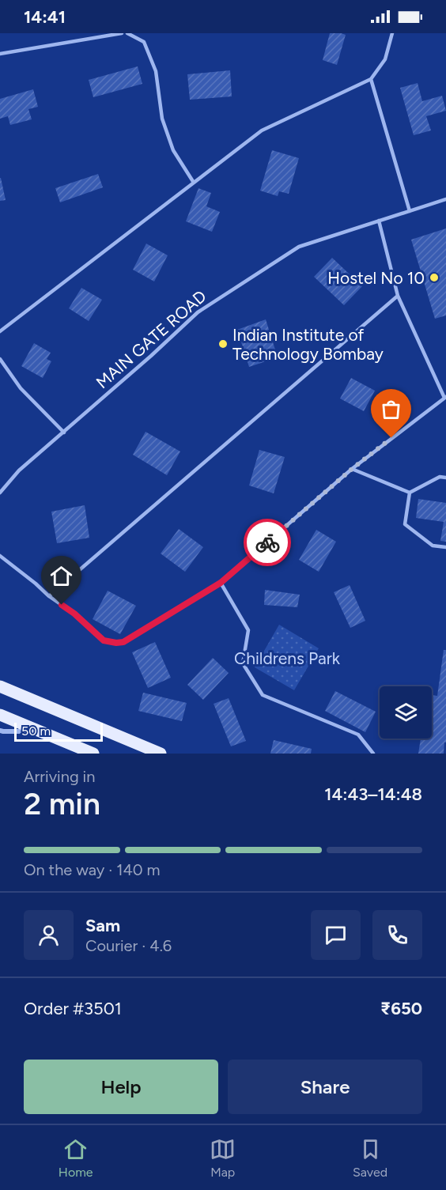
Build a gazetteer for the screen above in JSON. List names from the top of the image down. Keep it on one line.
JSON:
{"streets":{"lane":["MAIN GATE ROAD"]},"parks":["Childrens Park"],"places":["Hostel No 10","Indian Institute of Technology Bombay"],"scale_bar":"50 m","page":{"status":"14:41","scale":"50 m","heading":["2 min","Arriving in","14:43–14:48"],"panel":["Sam","Courier · 4.6","Order #3501","₹650"],"bar":"On the way · 140 m","buttons":["Help","Share"],"tabs":["Home","Map","Saved"]}}
